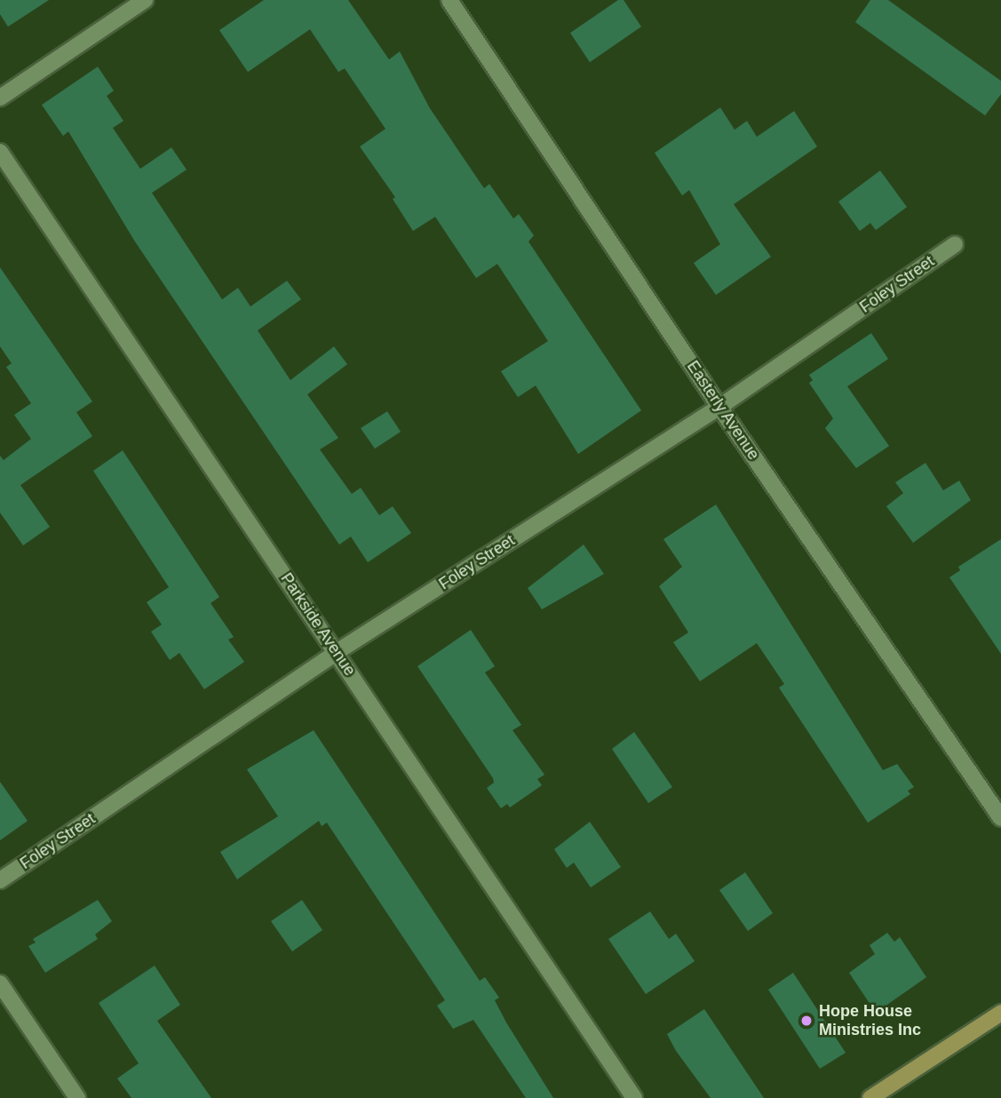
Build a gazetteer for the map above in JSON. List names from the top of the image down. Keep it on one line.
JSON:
{"streets":{"street":["Foley Street","Easterly Avenue","Parkside Avenue"]},"crossings":[["Foley Street","Easterly Avenue"],["Foley Street","Parkside Avenue"]],"places":["Hope House Ministries Inc"]}
